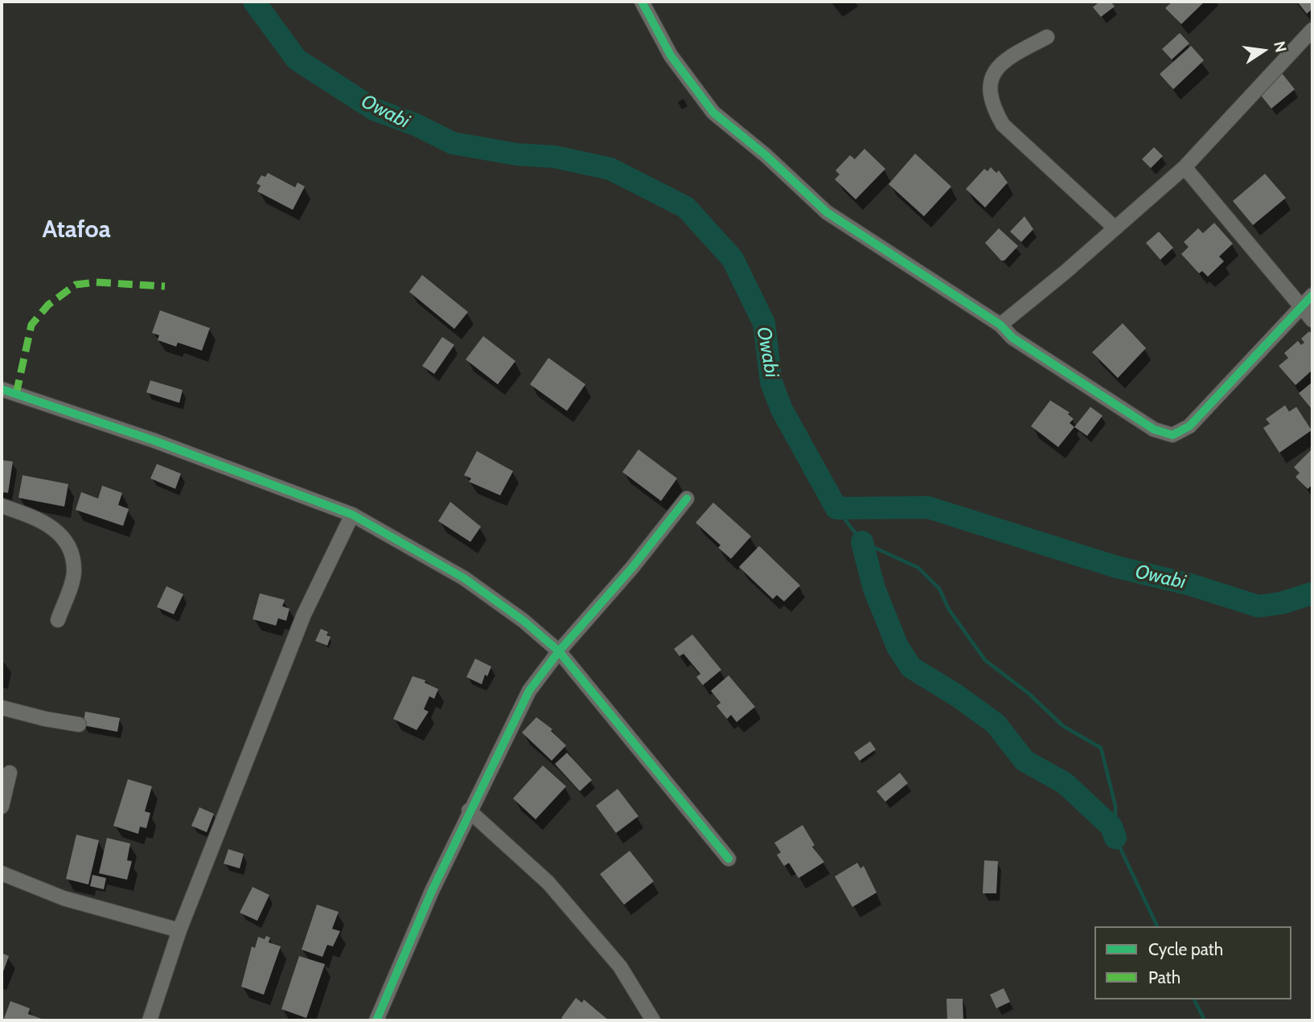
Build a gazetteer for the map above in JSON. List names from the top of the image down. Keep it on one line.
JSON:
{"districts":["Atafoa"],"water":["Owabi"],"legend":["Cycle path","Path"],"north":"right"}
